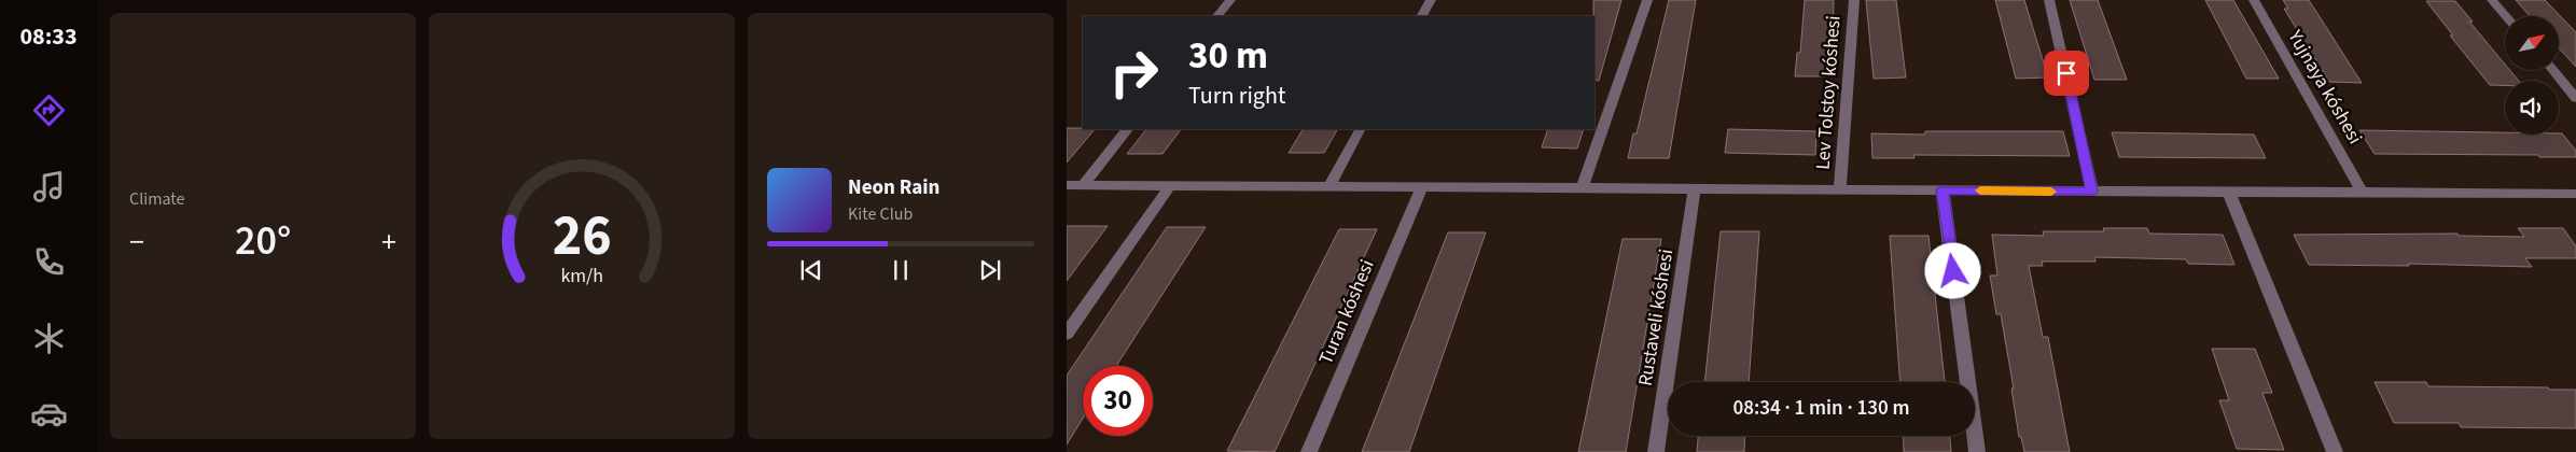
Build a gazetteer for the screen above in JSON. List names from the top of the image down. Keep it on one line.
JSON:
{"streets":{"street":["Yujnaya kóshesi","Lev Tolstoy kóshesi","Turan kóshesi","Rustaveli kóshesi"]},"north":"top right","page":{"tabs":"08:33","tile":"Climate","turn":["30 m","Turn right"],"song":["Neon Rain","Kite Club"],"heat":["−","20°","+"],"limit":"30","trip":"08:34 · 1 min · 130 m","gauge":["26","km/h"]}}
